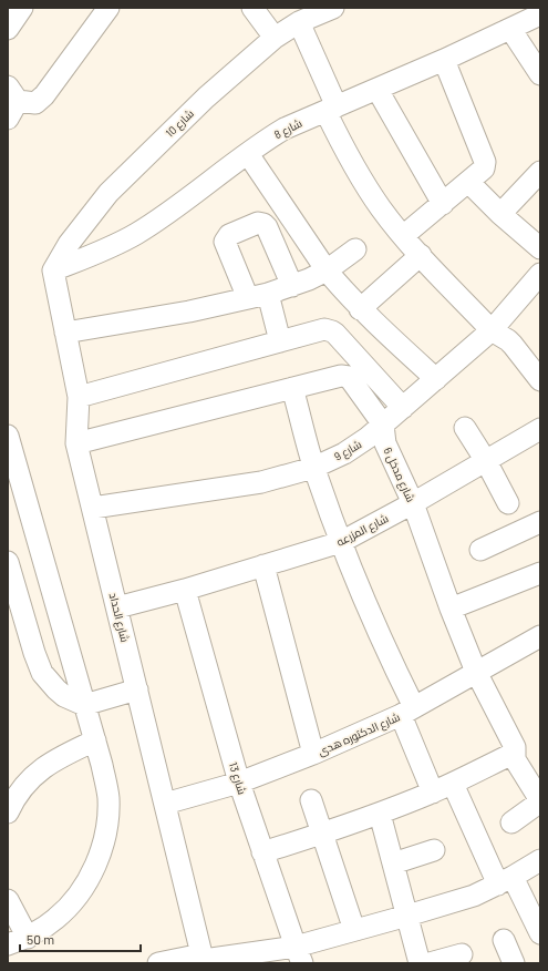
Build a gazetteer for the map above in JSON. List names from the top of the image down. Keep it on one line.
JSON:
{"streets":{"street":["شارع 10","شارع 8","شارع 9","شارع مدخل 6","شارع المزرعه","شارع الحداد","شارع الدكتوره هدى","شارع 13"]},"crossings":[["شارع 10","شارع 8"],["شارع 10","شارع الحداد"],["شارع 8","شارع الحداد"],["شارع 9","شارع مدخل 6"],["شارع 9","شارع الحداد"],["شارع مدخل 6","شارع المزرعه"],["شارع مدخل 6","شارع الحداد"],["شارع مدخل 6","شارع الدكتوره هدى"],["شارع المزرعه","شارع الحداد"],["شارع المزرعه","شارع 13"],["شارع الحداد","شارع الدكتوره هدى"],["شارع الدكتوره هدى","شارع 13"]],"scale_bar":"50 m"}
